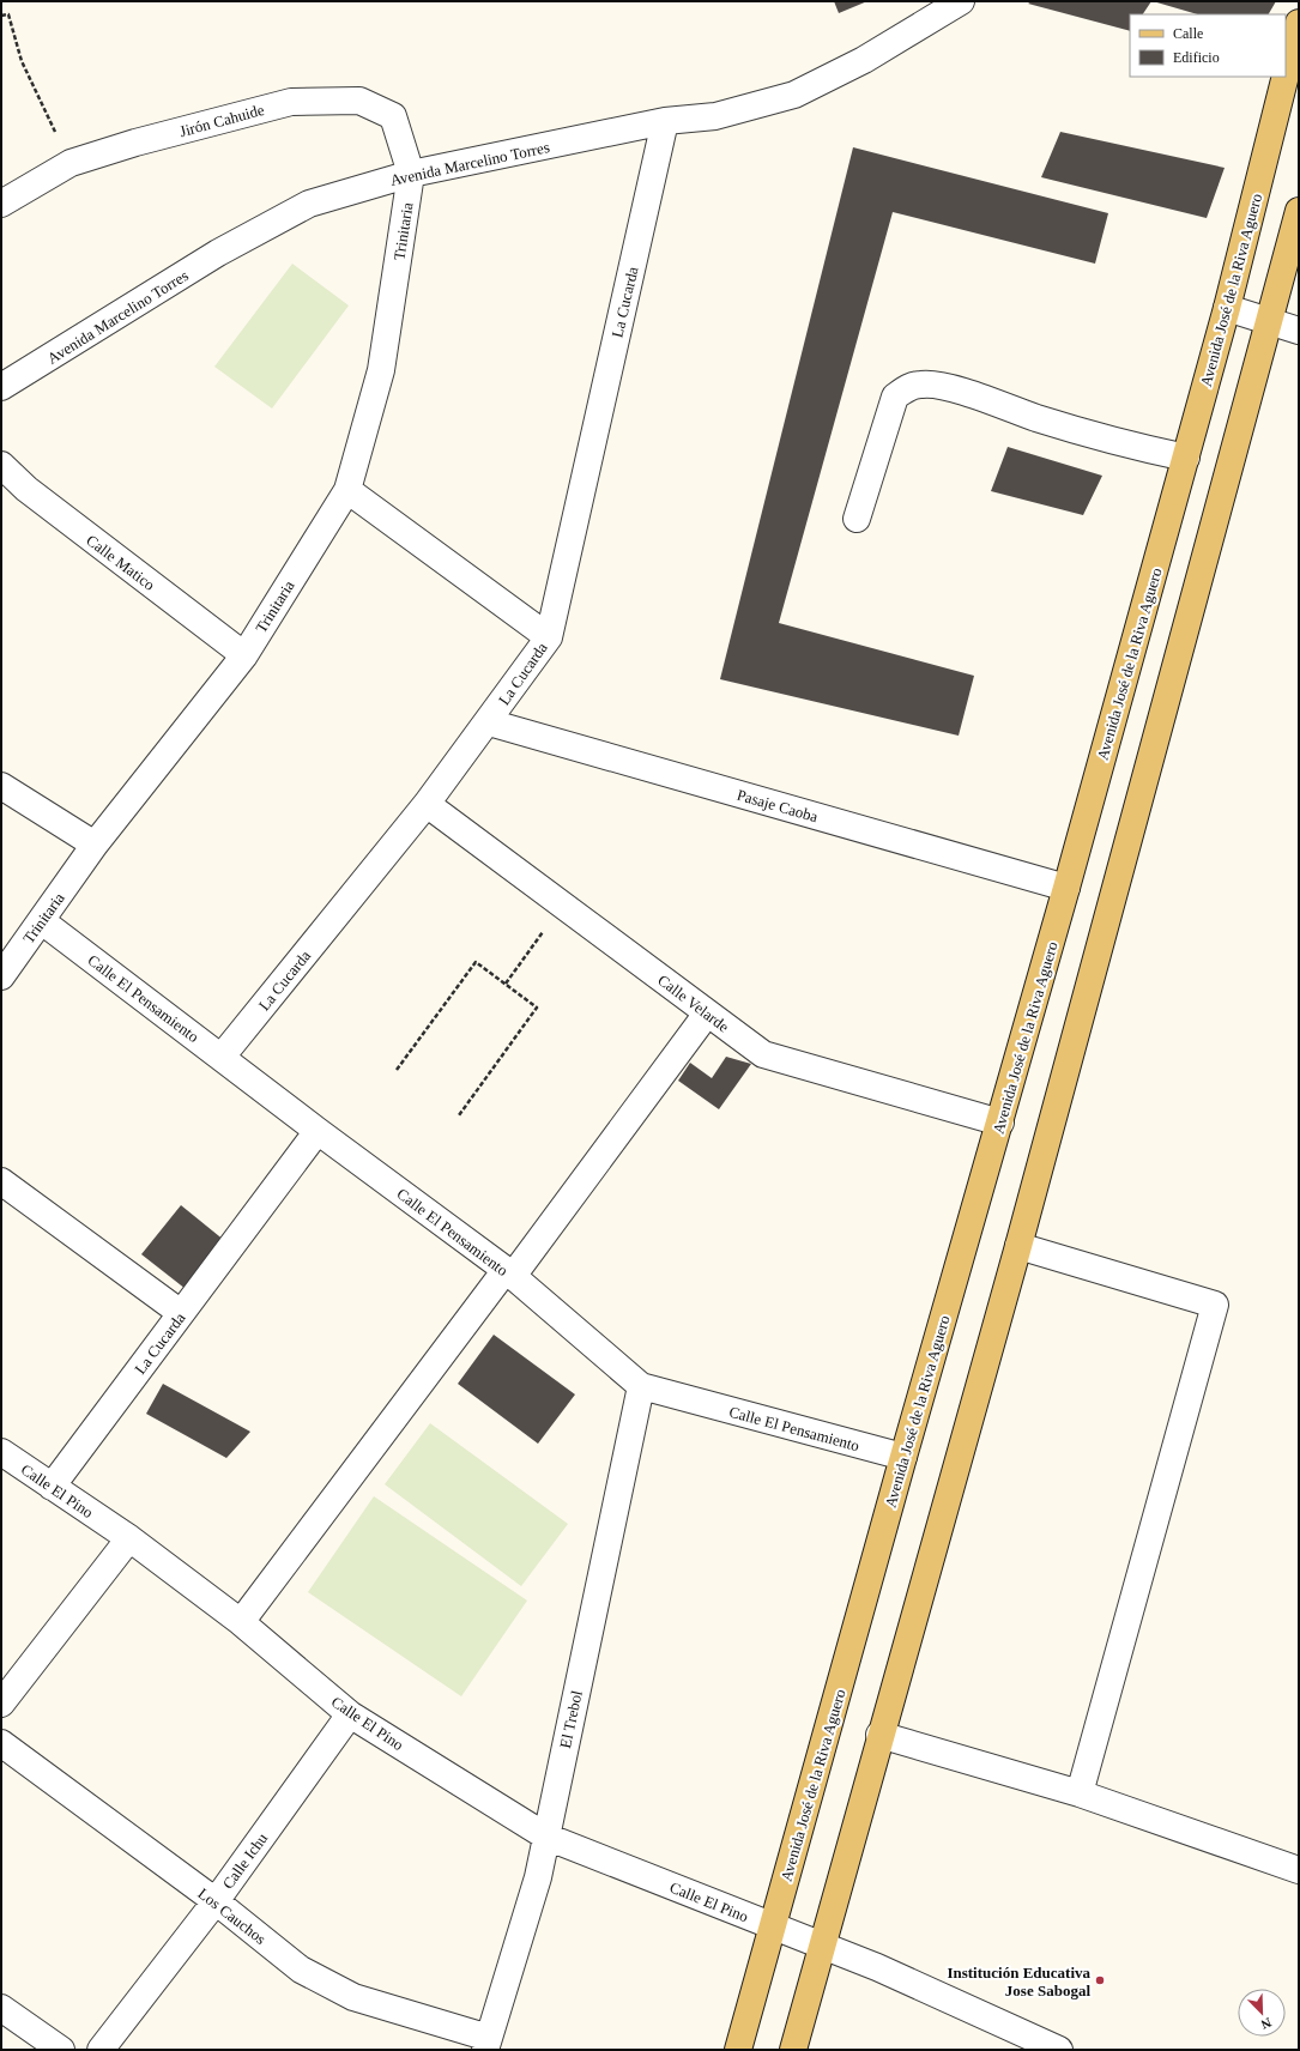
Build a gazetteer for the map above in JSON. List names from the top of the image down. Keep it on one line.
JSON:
{"streets":{"main road":["Avenida José de la Riva Aguero"],"street":["Jirón Cahuide","Avenida Marcelino Torres","Trinitaria","La Cucarda","Calle Matico","Pasaje Caoba","Calle El Pensamiento","Calle Velarde","Calle El Pino","El Trebol","Calle Ichu","Los Cauchos"]},"crossings":[["Jirón Cahuide","Avenida Marcelino Torres"],["Jirón Cahuide","Trinitaria"],["Avenida Marcelino Torres","Trinitaria"],["Avenida Marcelino Torres","La Cucarda"],["Trinitaria","Calle Matico"],["Trinitaria","Calle El Pensamiento"],["Avenida José de la Riva Aguero","Pasaje Caoba"],["Avenida José de la Riva Aguero","Calle El Pensamiento"],["Avenida José de la Riva Aguero","Calle Velarde"],["Avenida José de la Riva Aguero","Calle El Pino"],["La Cucarda","Pasaje Caoba"],["La Cucarda","Calle El Pensamiento"],["La Cucarda","Calle Velarde"],["La Cucarda","Calle El Pino"],["Calle El Pensamiento","El Trebol"],["Calle El Pino","El Trebol"],["Calle El Pino","Calle Ichu"],["El Trebol","Los Cauchos"],["Calle Ichu","Los Cauchos"]],"places":["Institución Educativa Jose Sabogal"],"legend":["Calle","Edificio"],"north":"bottom right"}
